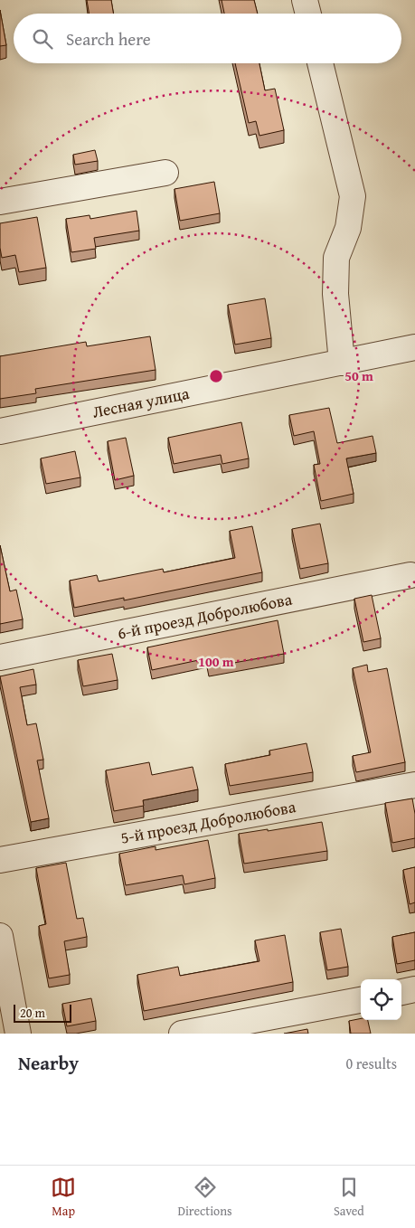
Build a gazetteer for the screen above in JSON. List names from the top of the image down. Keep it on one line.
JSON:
{"streets":{"street":["Лесная улица","6-й проезд Добролюбова","5-й проезд Добролюбова"]},"scale_bar":"20 m","page":{"search":"Search here","scale":"20 m","heading":["Nearby","0 results"],"nav":["Map","Directions","Saved"]},"rings":["50 m","100 m"]}
